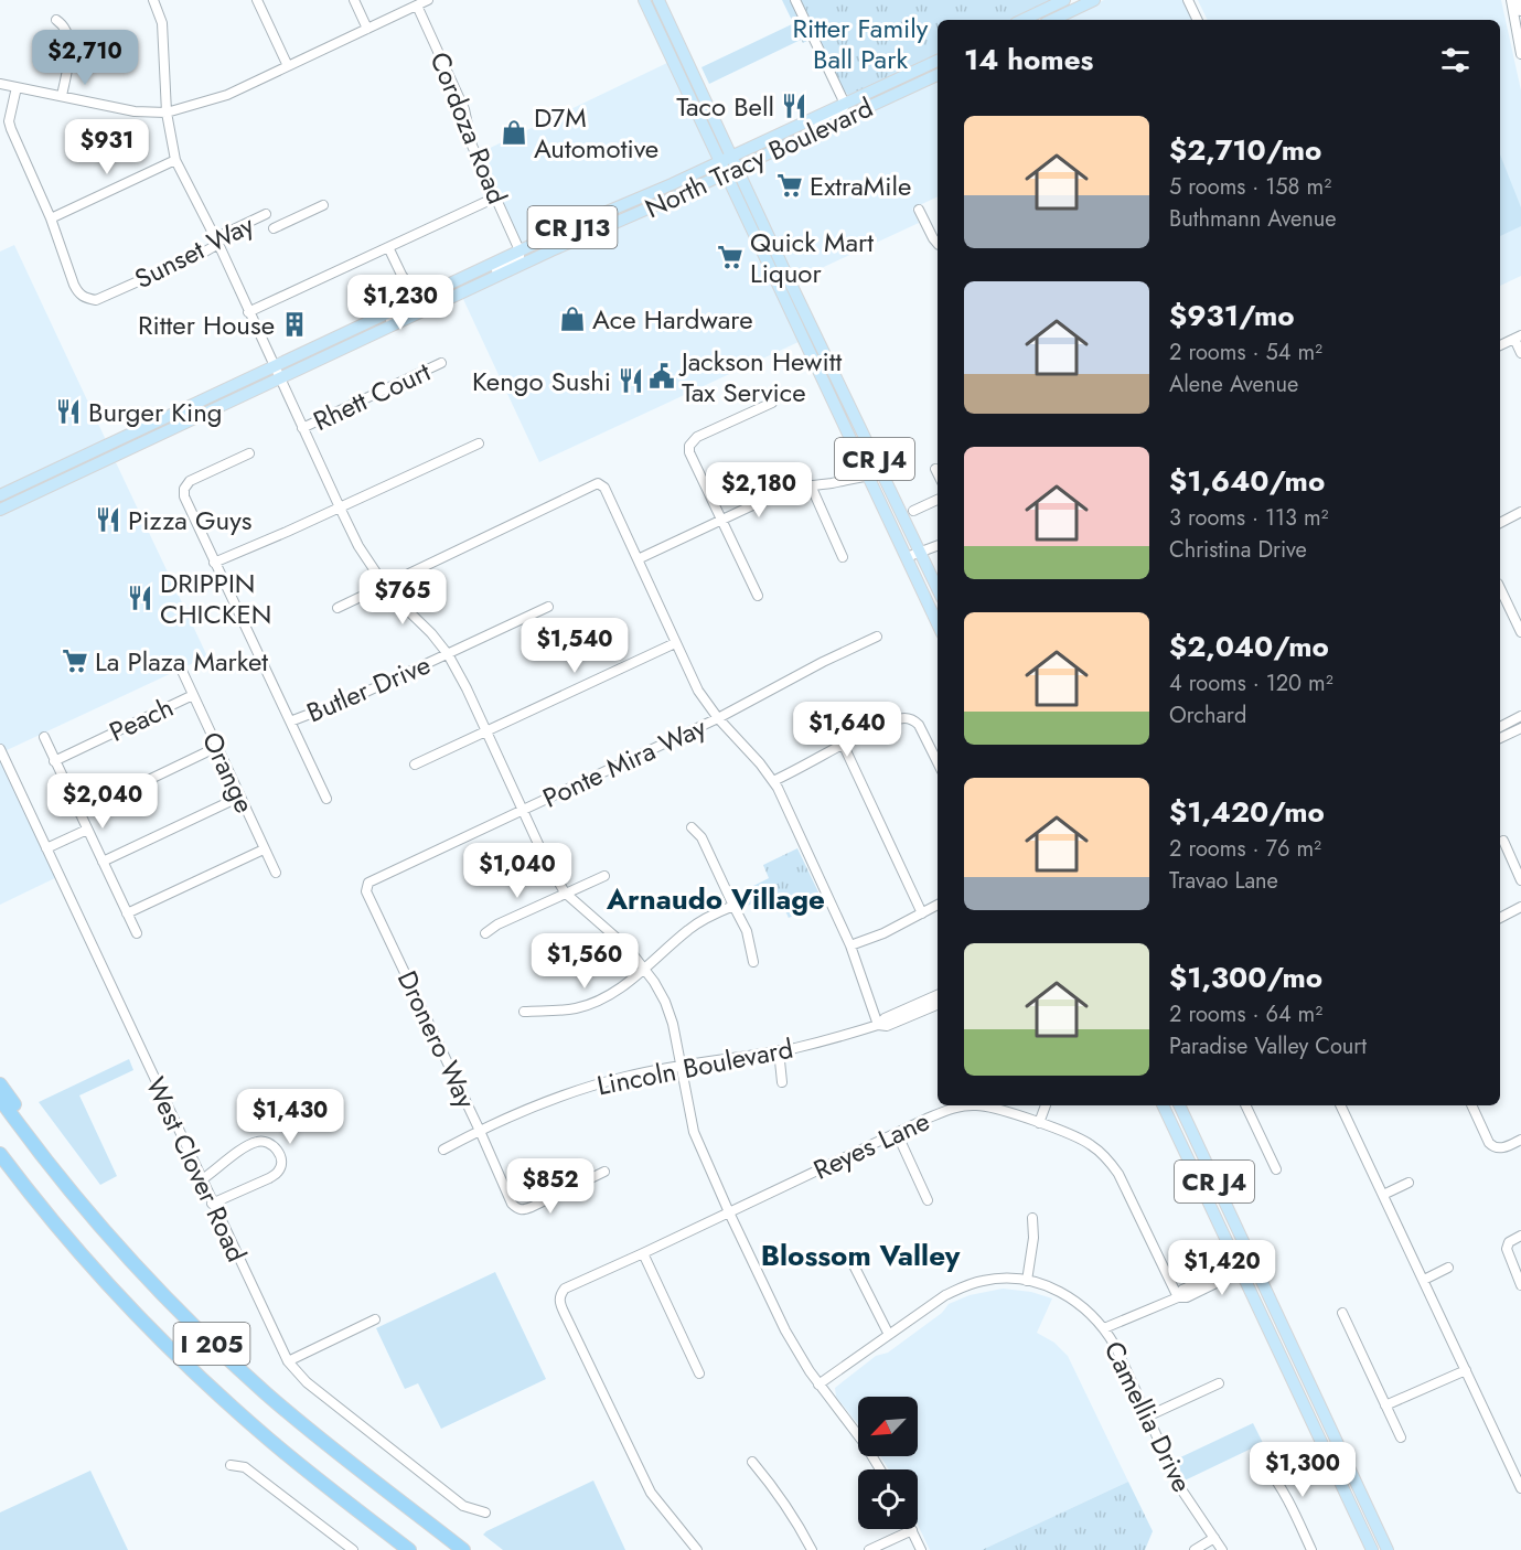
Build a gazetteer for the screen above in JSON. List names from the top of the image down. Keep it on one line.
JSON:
{"streets":{"highway":["I 205"],"main road":["North Tracy Boulevard","CR J13","CR J4"],"street":["Cordoza Road","Sunset Way","Rhett Court","Butler Drive","Peach","Ponte Mira Way","Orange","Dronero Way","Lincoln Boulevard","Reyes Lane","West Clover Road","Camellia Drive"]},"crossings":[["Cordoza Road","North Tracy Boulevard"],["North Tracy Boulevard","CR J4"],["Peach","Orange"],["Ponte Mira Way","Dronero Way"],["Dronero Way","Lincoln Boulevard"]],"districts":["Arnaudo Village","Blossom Valley"],"parks":["Ritter Family Ball Park"],"places":{"restaurant":["Taco Bell","Kengo Sushi","Burger King","Pizza Guys","DRIPPIN CHICKEN"],"shop":["D7M Automotive","Ace Hardware"],"supermarket":["ExtraMile","Quick Mart Liquor","La Plaza Market"],"building":["Ritter House"],"public building":["Jackson Hewitt Tax Service"]},"north":"bottom left","page":{"heading":"14 homes","price":["$2,710","$931","$1,230","$2,180","$765","$1,540","$1,640","$2,040","$1,040","$1,560","$1,430","$852","$1,420","$1,300"],"list":[{"name":"$2,710/mo","note":"5 rooms · 158 m² · Buthmann Avenue"},{"name":"$931/mo","note":"2 rooms · 54 m² · Alene Avenue"},{"name":"$1,640/mo","note":"3 rooms · 113 m² · Christina Drive"},{"name":"$2,040/mo","note":"4 rooms · 120 m² · Orchard"},{"name":"$1,420/mo","note":"2 rooms · 76 m² · Travao Lane"},{"name":"$1,300/mo","note":"2 rooms · 64 m² · Paradise Valley Court"}]}}
